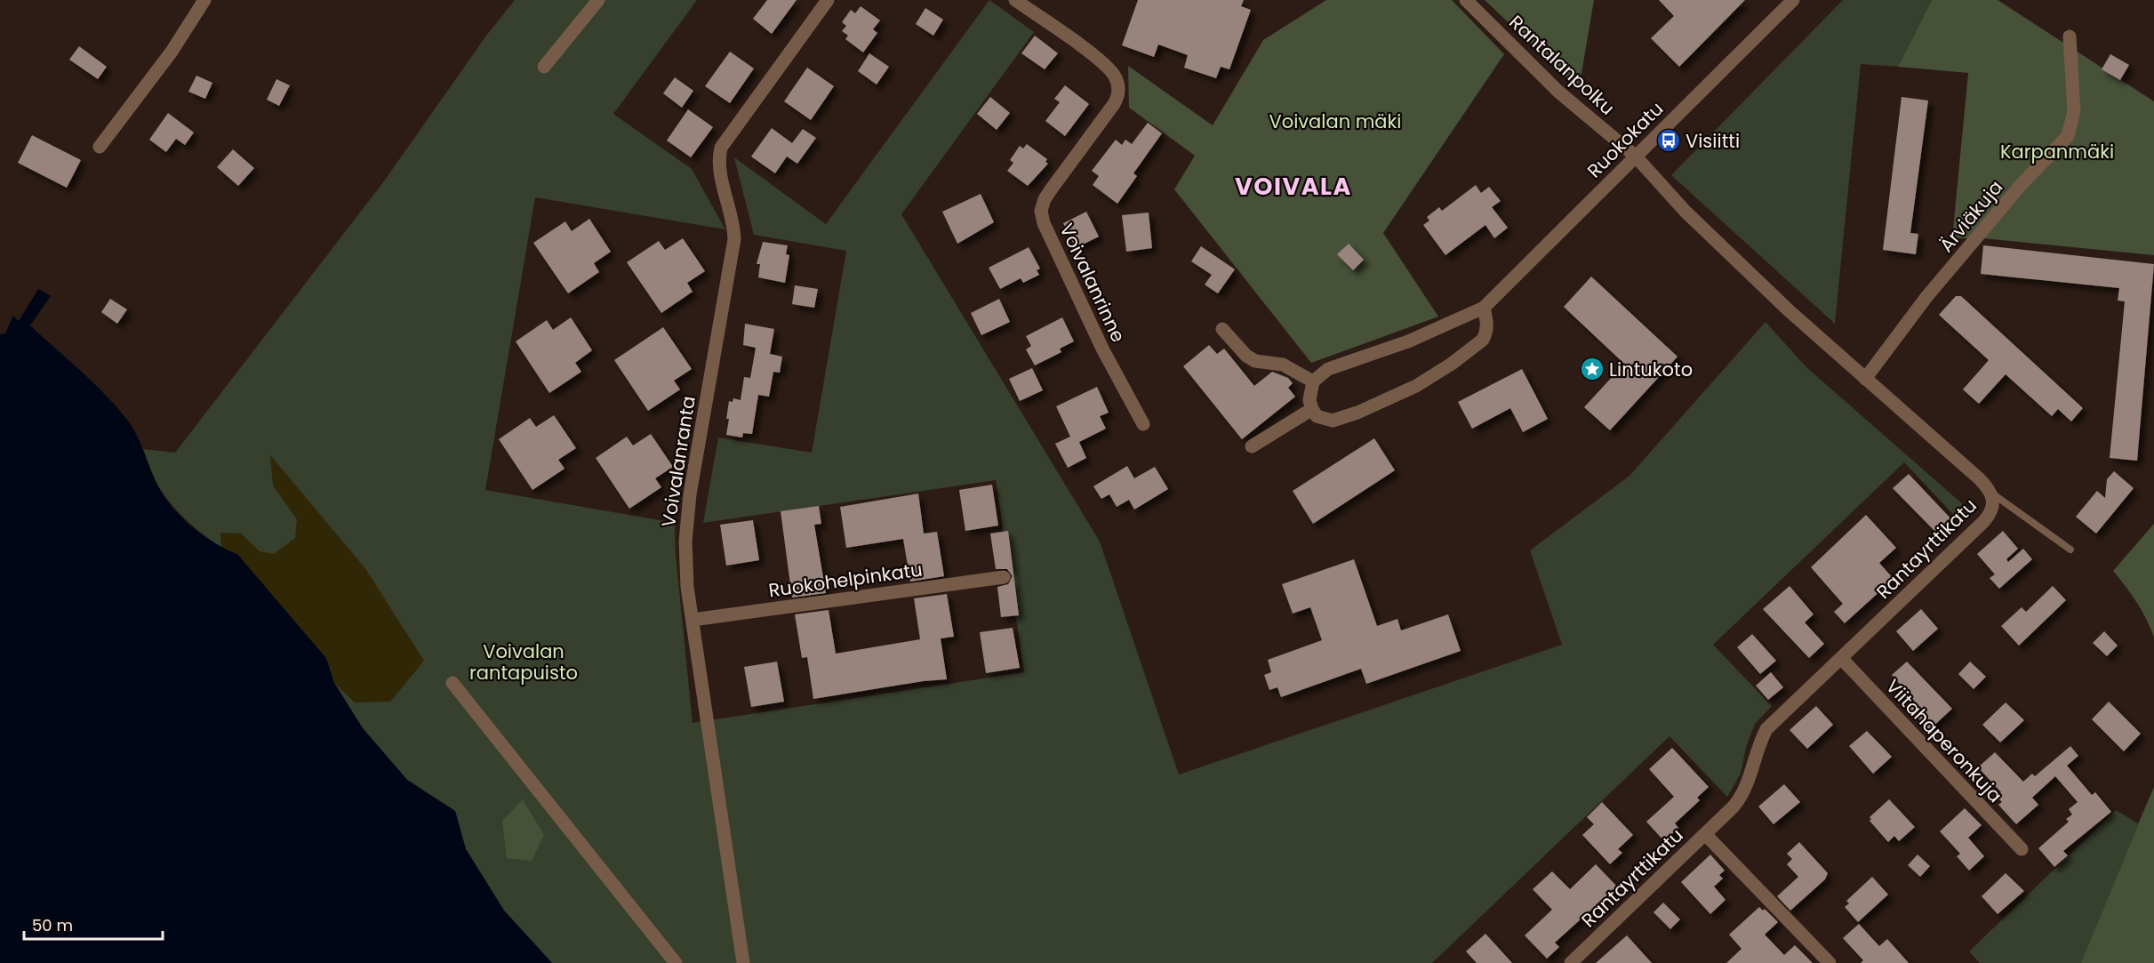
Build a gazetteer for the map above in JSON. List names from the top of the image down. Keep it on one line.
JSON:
{"streets":{"street":["Rantalanpolku","Ruokokatu","Ärviäkuja","Voivalanrinne","Voivalanranta","Rantayrttikatu","Ruokohelpinkatu","Viitahaperonkuja"]},"crossings":[["Rantalanpolku","Ruokokatu"],["Rantalanpolku","Rantayrttikatu"],["Ruokokatu","Rantayrttikatu"],["Ärviäkuja","Rantayrttikatu"],["Voivalanranta","Ruokohelpinkatu"],["Rantayrttikatu","Viitahaperonkuja"]],"districts":["VOIVALA"],"parks":["Voivalan mäki","Karpanmäki","Voivalan rantapuisto"],"places":{"bus stop":["Visiitti"],"place":["Lintukoto"]},"scale_bar":"50 m"}
